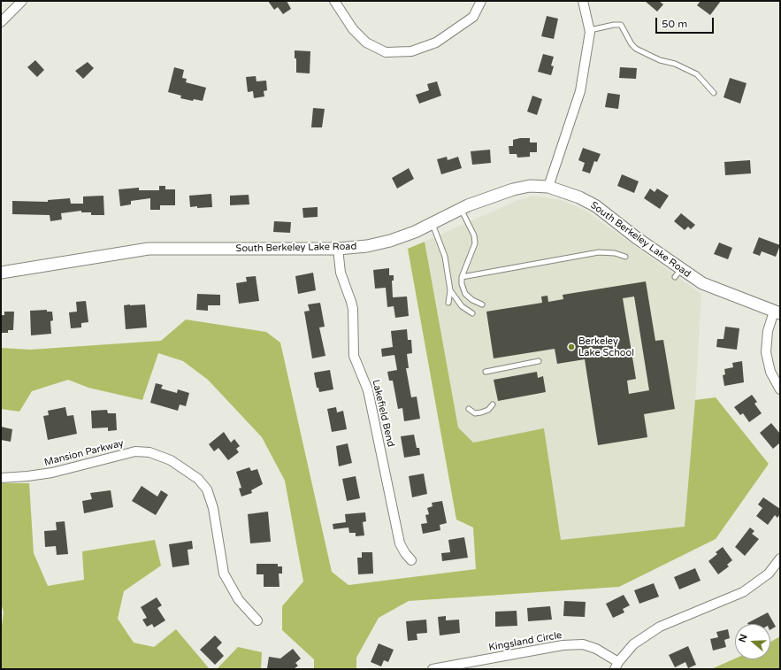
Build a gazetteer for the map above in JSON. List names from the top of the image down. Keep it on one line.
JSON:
{"streets":{"street":["South Berkeley Lake Road","Lakefield Bend","Mansion Parkway","Kingsland Circle"]},"crossings":[["South Berkeley Lake Road","Lakefield Bend"]],"places":["Berkeley Lake School"],"scale_bar":"50 m","north":"left"}
